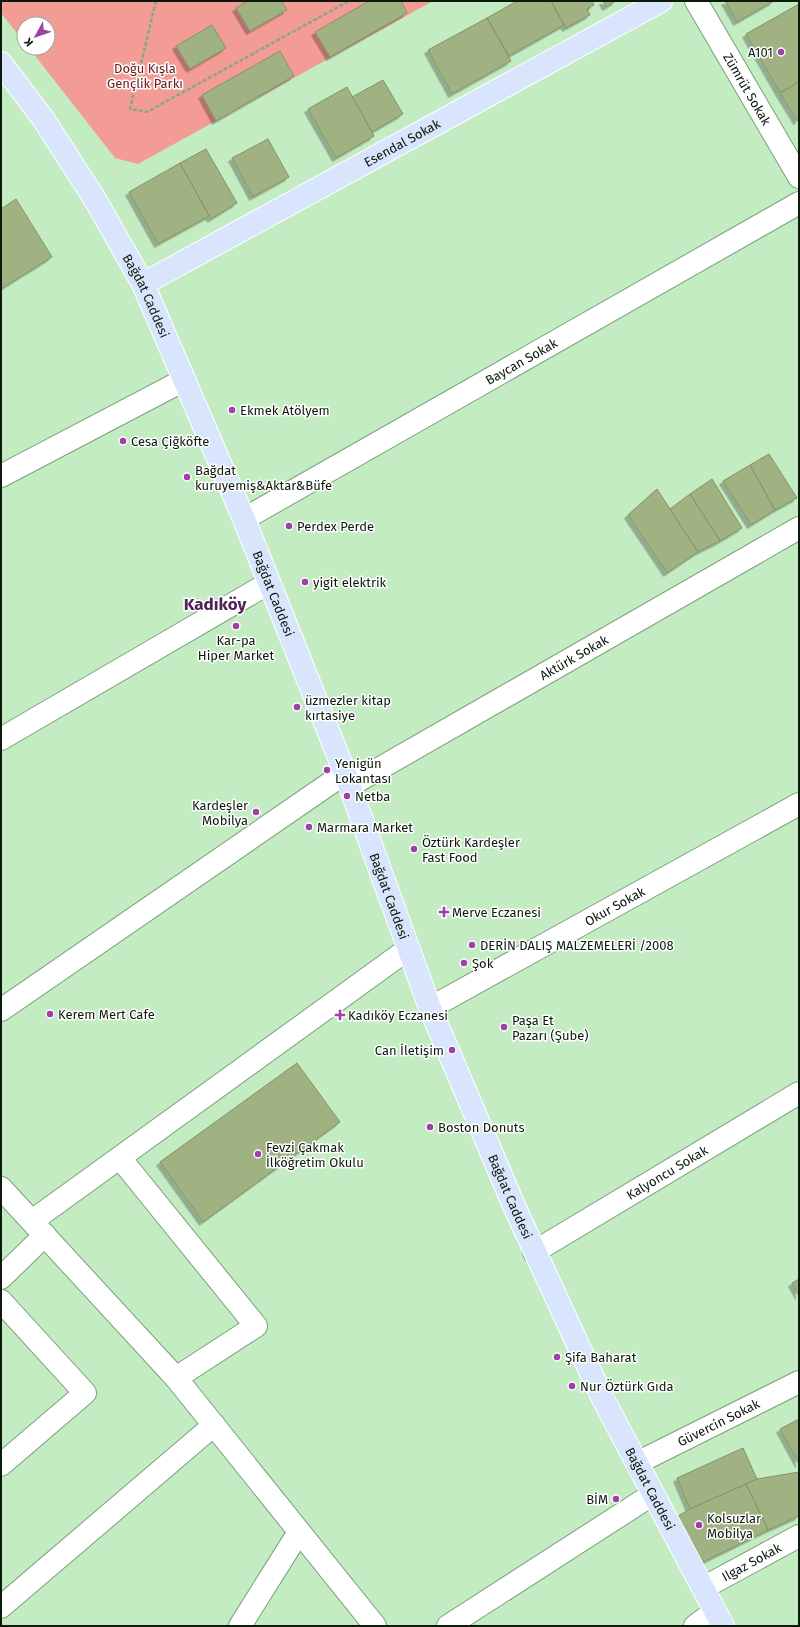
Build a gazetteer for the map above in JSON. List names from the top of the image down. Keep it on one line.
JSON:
{"streets":{"main road":["Esendal Sokak","Bağdat Caddesi"],"street":["Zümrüt Sokak","Baycan Sokak","Aktürk Sokak","Okur Sokak","Kalyoncu Sokak","Güvercin Sokak","Ilgaz Sokak"]},"crossings":[["Esendal Sokak","Bağdat Caddesi"],["Bağdat Caddesi","Baycan Sokak"],["Bağdat Caddesi","Aktürk Sokak"],["Bağdat Caddesi","Okur Sokak"],["Bağdat Caddesi","Kalyoncu Sokak"],["Bağdat Caddesi","Güvercin Sokak"],["Bağdat Caddesi","Ilgaz Sokak"]],"districts":["Kadıköy"],"parks":["Doğu Kışla Gençlik Parkı"],"places":{"other":["A101","Ekmek Atölyem","Cesa Çiğköfte","Bağdat kuruyemiş&Aktar&Büfe","Perdex Perde","yigit elektrik","Kar-pa Hiper Market","üzmezler kitap kırtasiye","Yenigün Lokantası","Netba","Kardeşler Mobilya","Marmara Market","Öztürk Kardeşler Fast Food","DERİN DALIŞ MALZEMELERİ /2008","Şok","Kerem Mert Cafe","Paşa Et Pazarı (Şube)","Can İletişim","Boston Donuts","Fevzi Çakmak İlköğretim Okulu","Şifa Baharat","Nur Öztürk Gıda","BİM","Kolsuzlar Mobilya"],"health":["Merve Eczanesi","Kadıköy Eczanesi"]},"north":"bottom left"}
